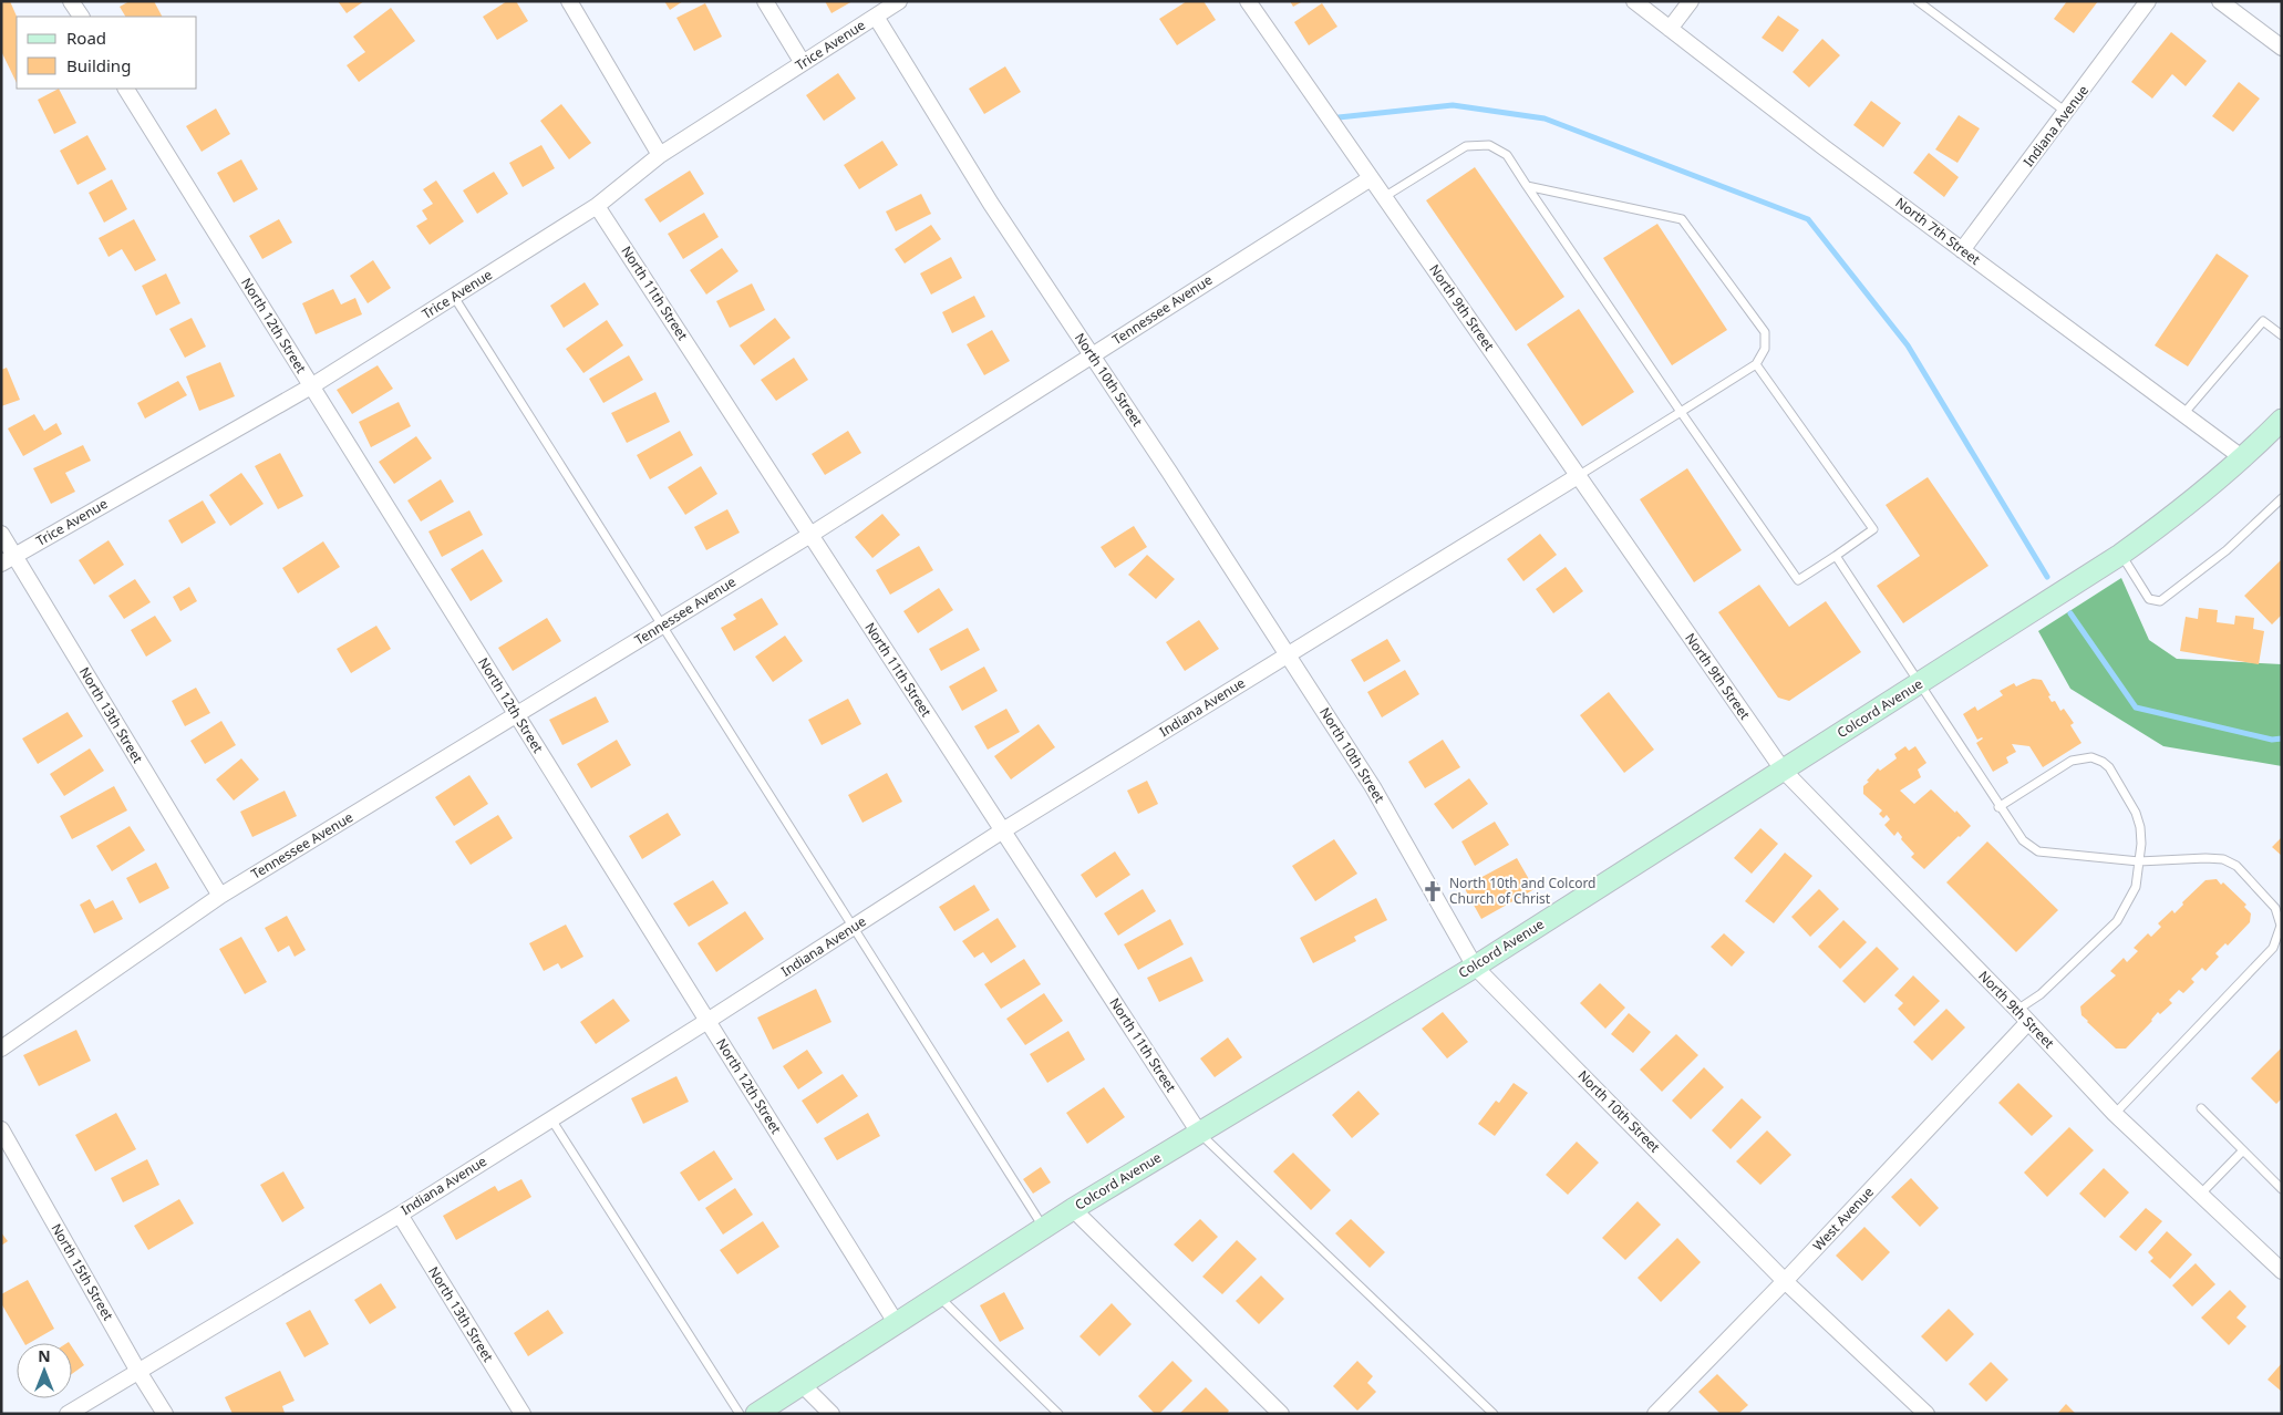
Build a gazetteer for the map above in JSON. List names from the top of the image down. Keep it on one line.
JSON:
{"streets":{"street":["Trice Avenue","Indiana Avenue","North 7th Street","North 11th Street","North 9th Street","Tennessee Avenue","North 12th Street","North 10th Street","Colcord Avenue","North 13th Street","West Avenue","North 15th Street"]},"crossings":[["Trice Avenue","North 11th Street"],["Trice Avenue","North 12th Street"],["Trice Avenue","North 10th Street"],["Trice Avenue","North 13th Street"],["Indiana Avenue","North 7th Street"],["Indiana Avenue","North 11th Street"],["Indiana Avenue","North 9th Street"],["Indiana Avenue","North 12th Street"],["Indiana Avenue","North 10th Street"],["Indiana Avenue","North 13th Street"],["Indiana Avenue","North 15th Street"],["North 7th Street","Colcord Avenue"],["North 11th Street","Tennessee Avenue"],["North 11th Street","Colcord Avenue"],["North 9th Street","Tennessee Avenue"],["North 9th Street","Colcord Avenue"],["North 9th Street","West Avenue"],["Tennessee Avenue","North 12th Street"],["Tennessee Avenue","North 10th Street"],["Tennessee Avenue","North 13th Street"],["North 12th Street","Colcord Avenue"],["North 10th Street","Colcord Avenue"],["North 10th Street","West Avenue"]],"places":{"church":["North 10th and Colcord Church of Christ"]},"legend":["Road","Building"],"north":"top"}
